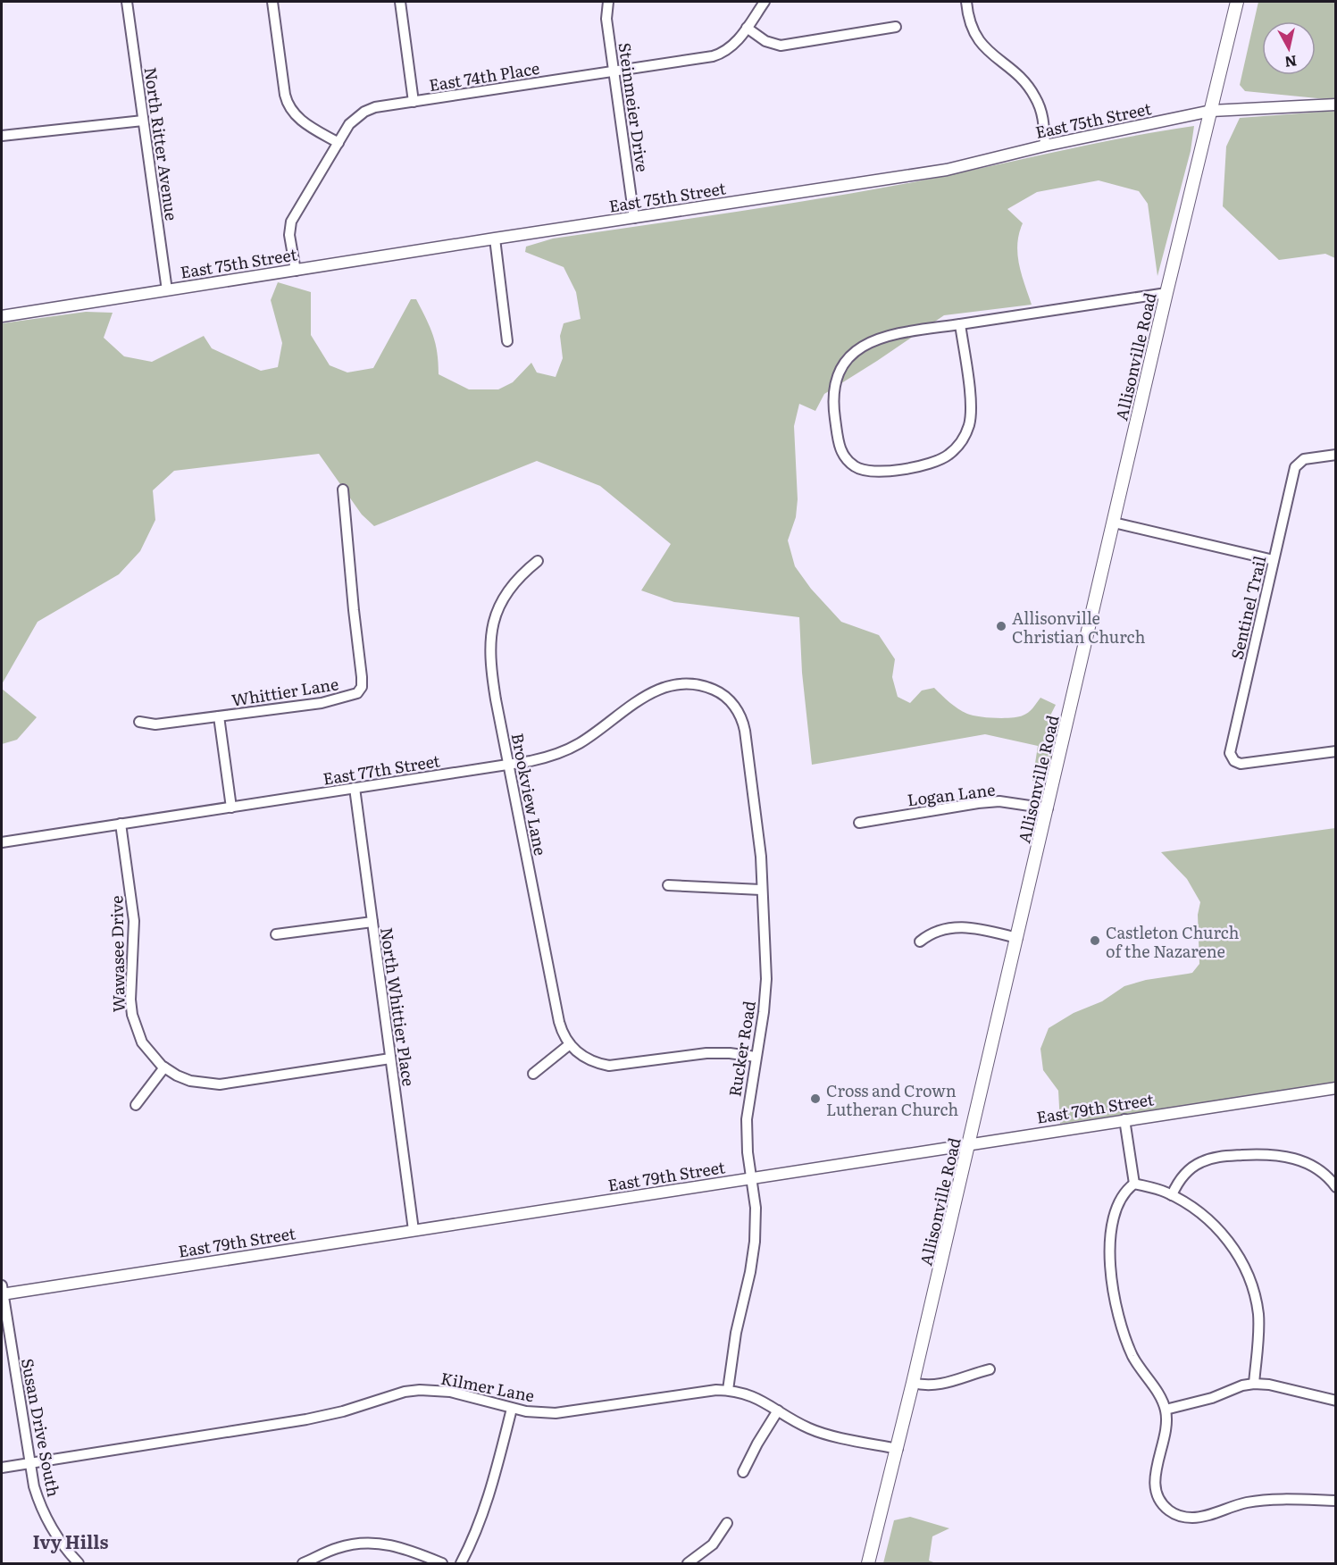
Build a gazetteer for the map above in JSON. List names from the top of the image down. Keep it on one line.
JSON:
{"streets":{"main road":["Allisonville Road"],"street":["East 74th Place","Steinmeier Drive","East 75th Street","North Ritter Avenue","Sentinel Trail","Whittier Lane","East 77th Street","Brookview Lane","Logan Lane","Wawasee Drive","North Whittier Place","Rucker Road","East 79th Street","Kilmer Lane","Susan Drive South"]},"crossings":[["East 74th Place","Steinmeier Drive"],["East 74th Place","East 75th Street"],["Steinmeier Drive","East 75th Street"],["East 75th Street","North Ritter Avenue"],["East 75th Street","Allisonville Road"],["Allisonville Road","Logan Lane"],["Allisonville Road","East 79th Street"],["Allisonville Road","Kilmer Lane"],["East 77th Street","Brookview Lane"],["East 77th Street","Wawasee Drive"],["East 77th Street","North Whittier Place"],["East 77th Street","Rucker Road"],["Wawasee Drive","North Whittier Place"],["North Whittier Place","East 79th Street"],["Rucker Road","East 79th Street"],["Rucker Road","Kilmer Lane"],["East 79th Street","Susan Drive South"],["Kilmer Lane","Susan Drive South"]],"districts":["Ivy Hills"],"places":["Allisonville Christian Church","Castleton Church of the Nazarene","Cross and Crown Lutheran Church"],"north":"bottom"}
